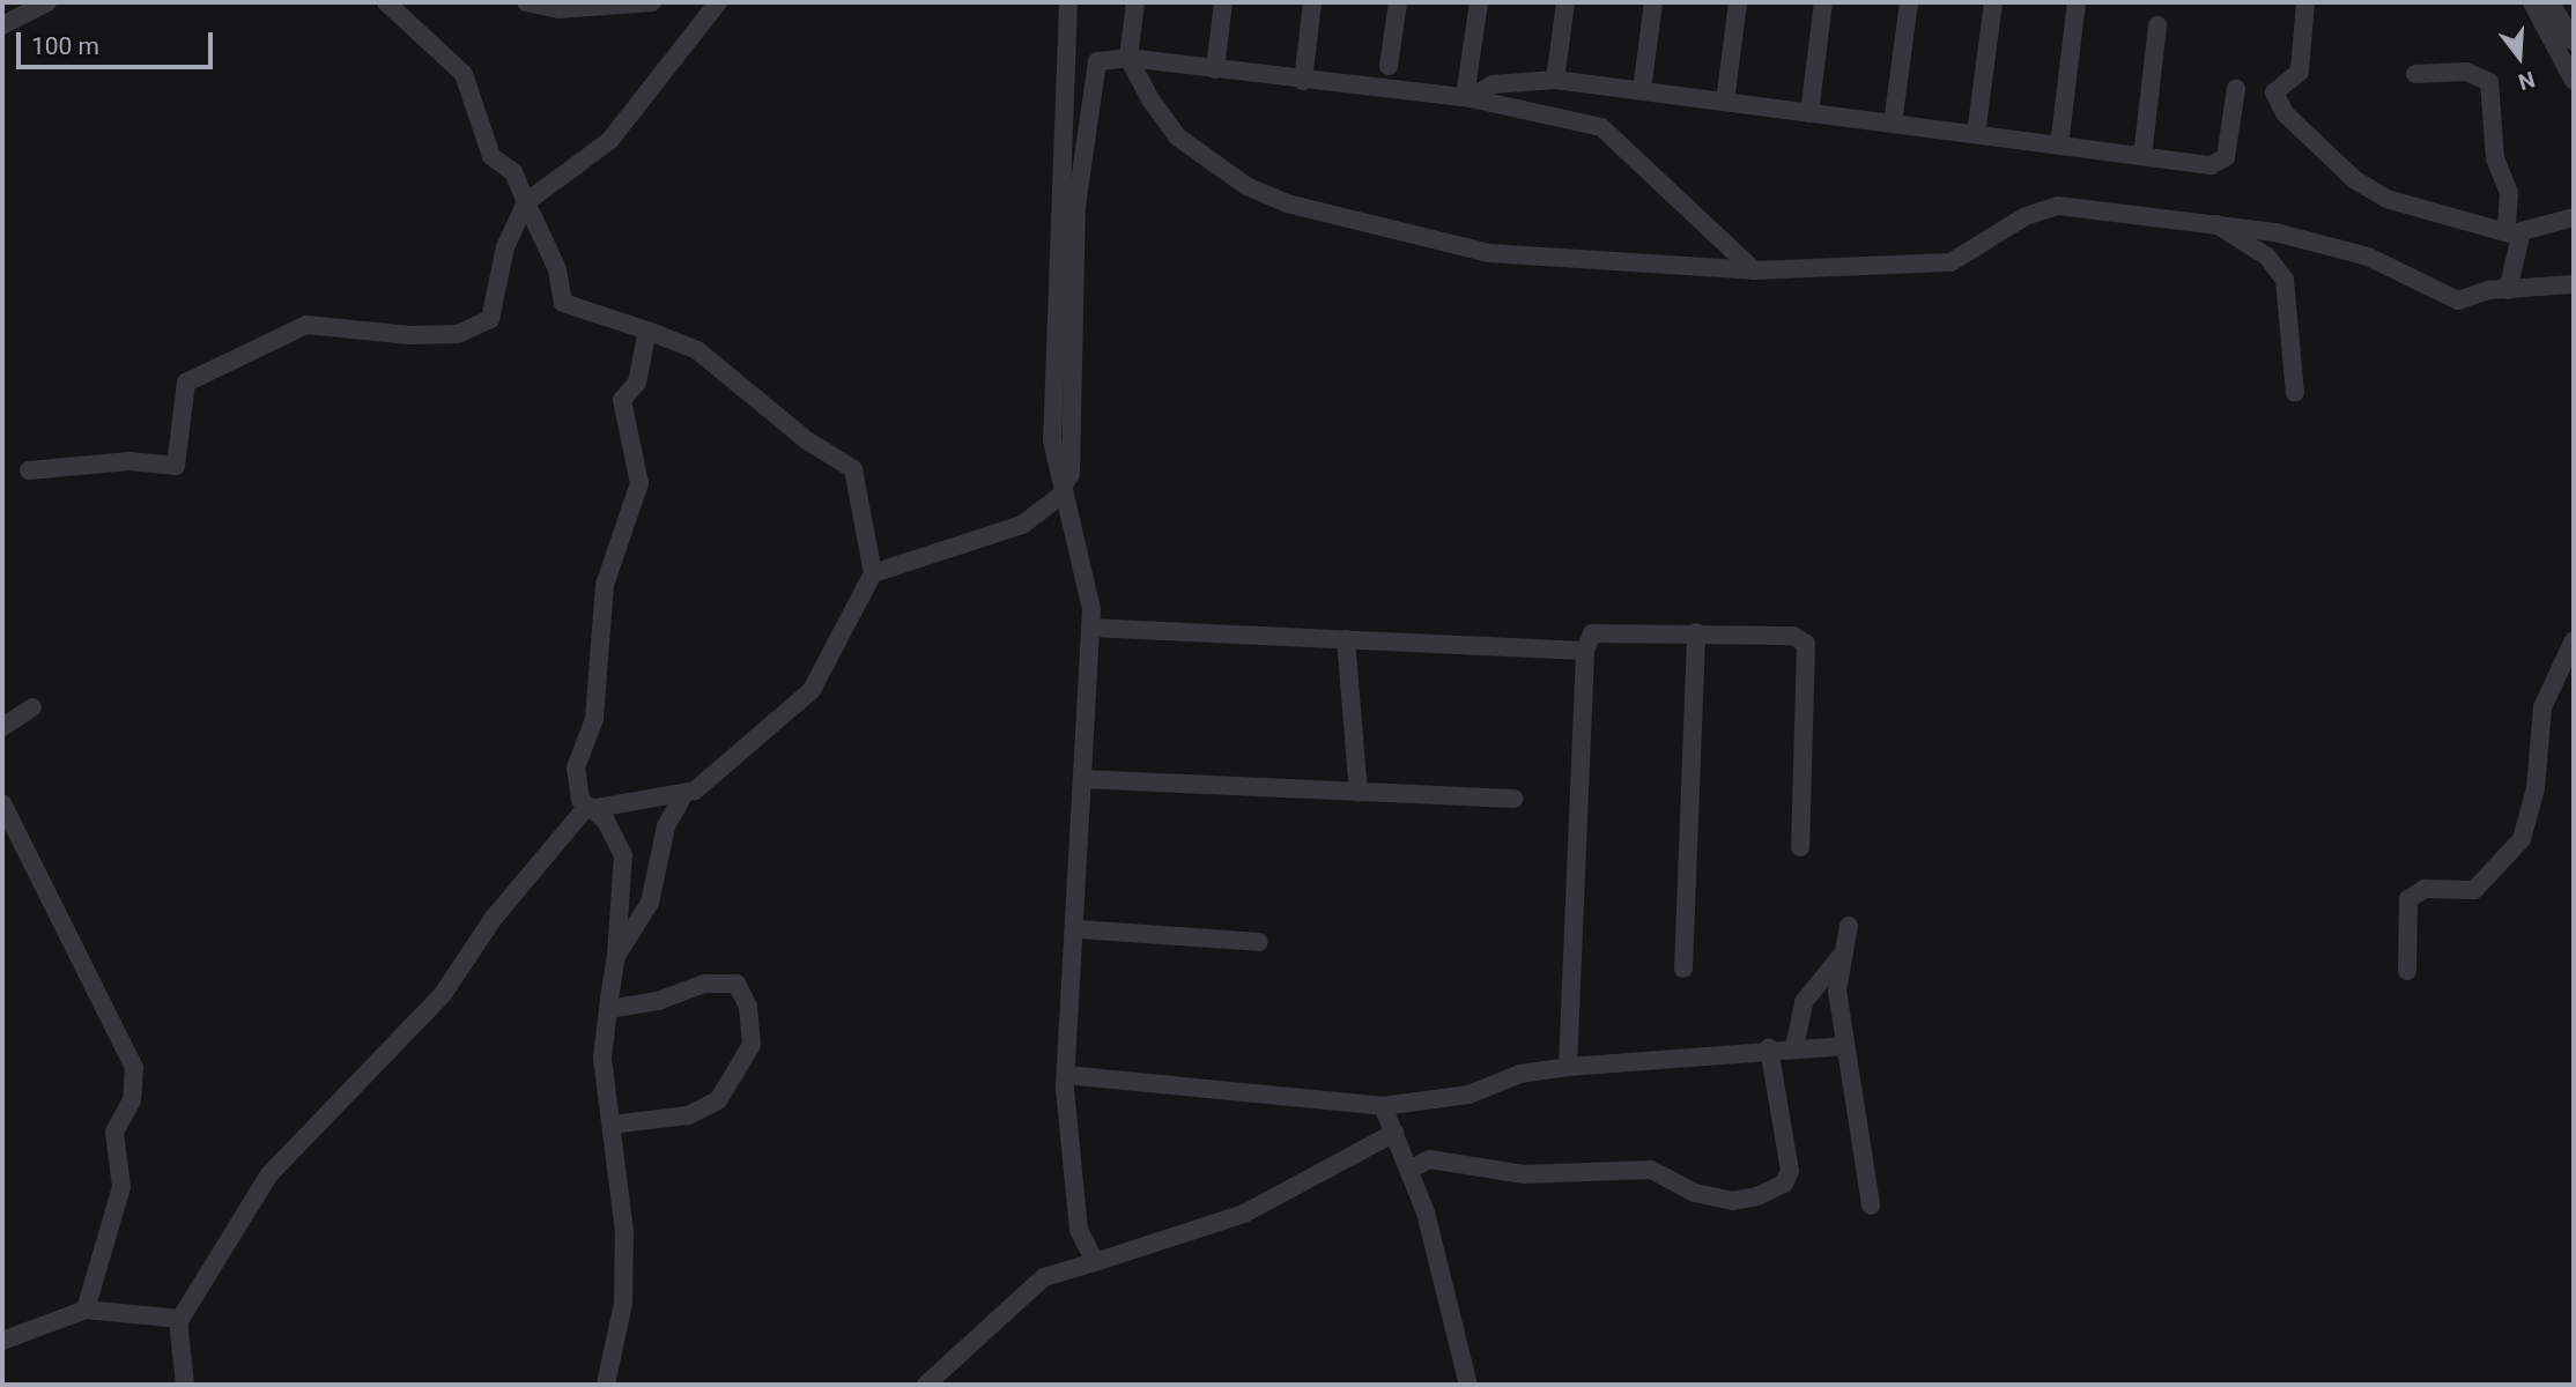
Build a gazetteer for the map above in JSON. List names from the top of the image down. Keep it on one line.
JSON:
{"scale_bar":"100 m","north":"bottom"}
